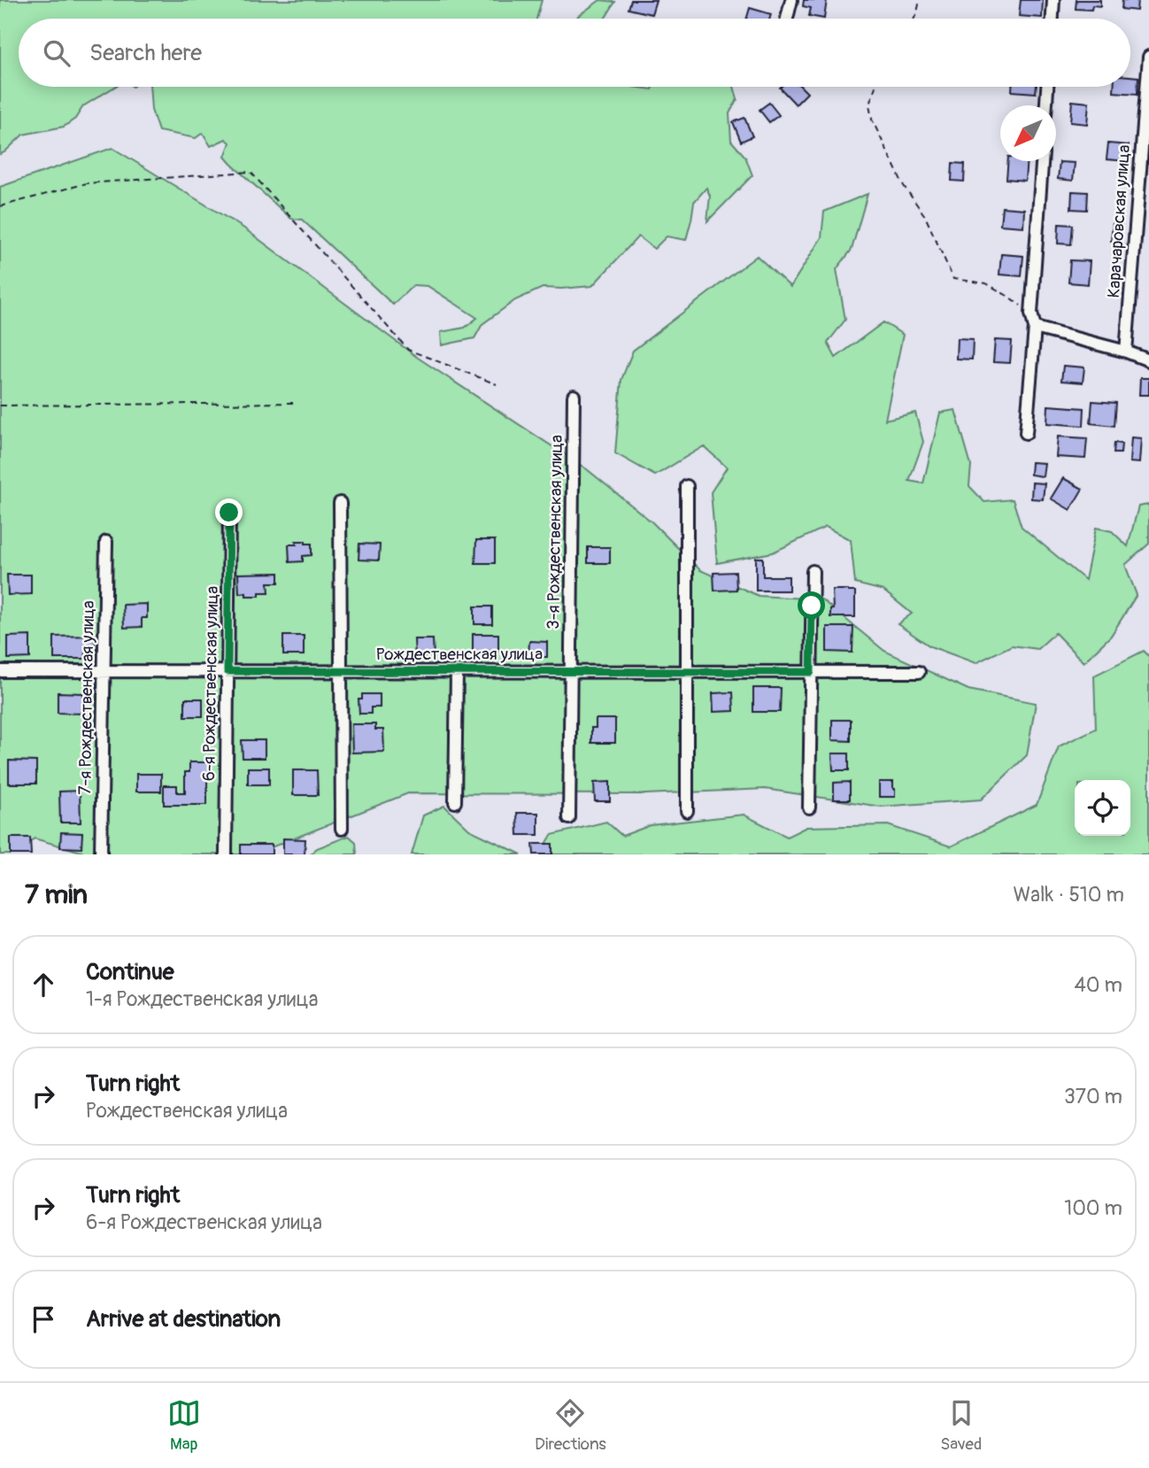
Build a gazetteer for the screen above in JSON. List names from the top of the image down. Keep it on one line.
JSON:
{"streets":{"street":["Карачаровская улица","3-я Рождественская улица","Рождественская улица","6-я Рождественская улица","7-я Рождественская улица"]},"crossings":[["3-я Рождественская улица","Рождественская улица"],["Рождественская улица","6-я Рождественская улица"],["Рождественская улица","7-я Рождественская улица"]],"north":"bottom left","page":{"search":"Search here","heading":["7 min","Walk · 510 m"],"list":[["Continue","1-я Рождественская улица","40 m"],["Turn right","Рождественская улица","370 m"],["Turn right","6-я Рождественская улица","100 m"],"Arrive at destination"],"nav":["Map","Directions","Saved"]}}
